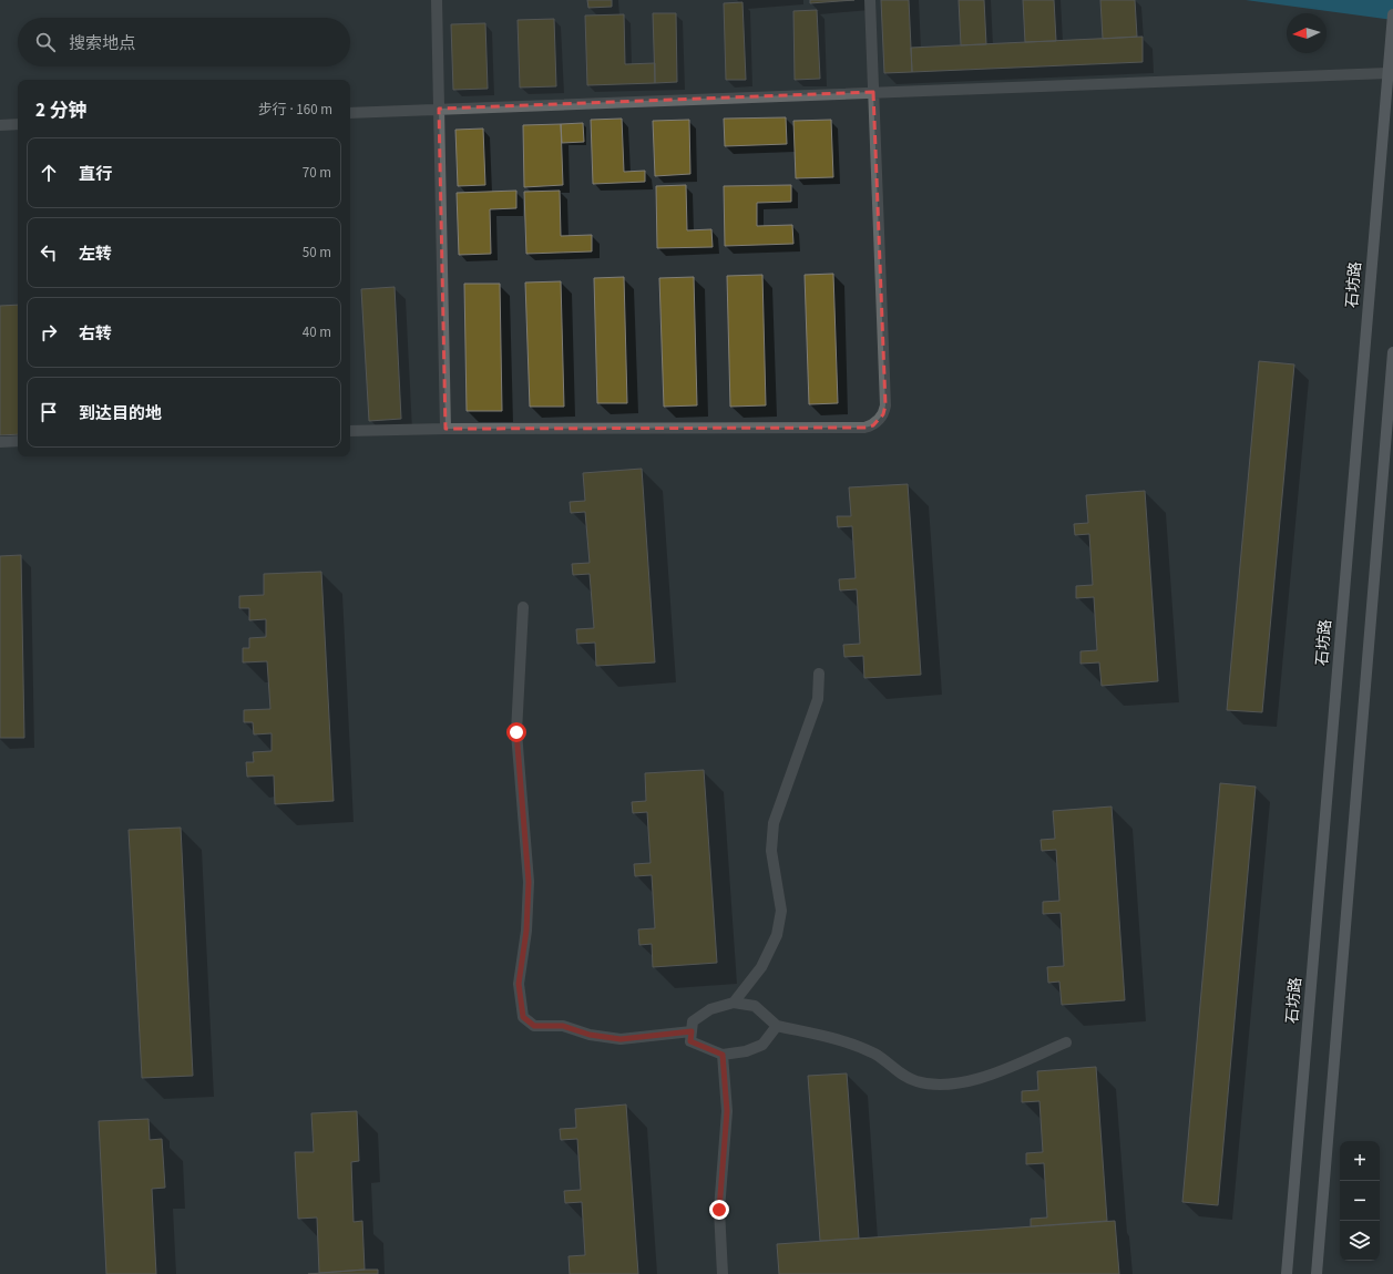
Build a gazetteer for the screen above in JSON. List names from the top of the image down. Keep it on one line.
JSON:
{"streets":{"street":["石坊路"]},"north":"left","page":{"search":"搜索地点","heading":["2 分钟","步行 · 160 m"],"list":[["直行","70 m"],["左转","50 m"],["右转","40 m"],"到达目的地"],"map_buttons":["+","−"]}}
